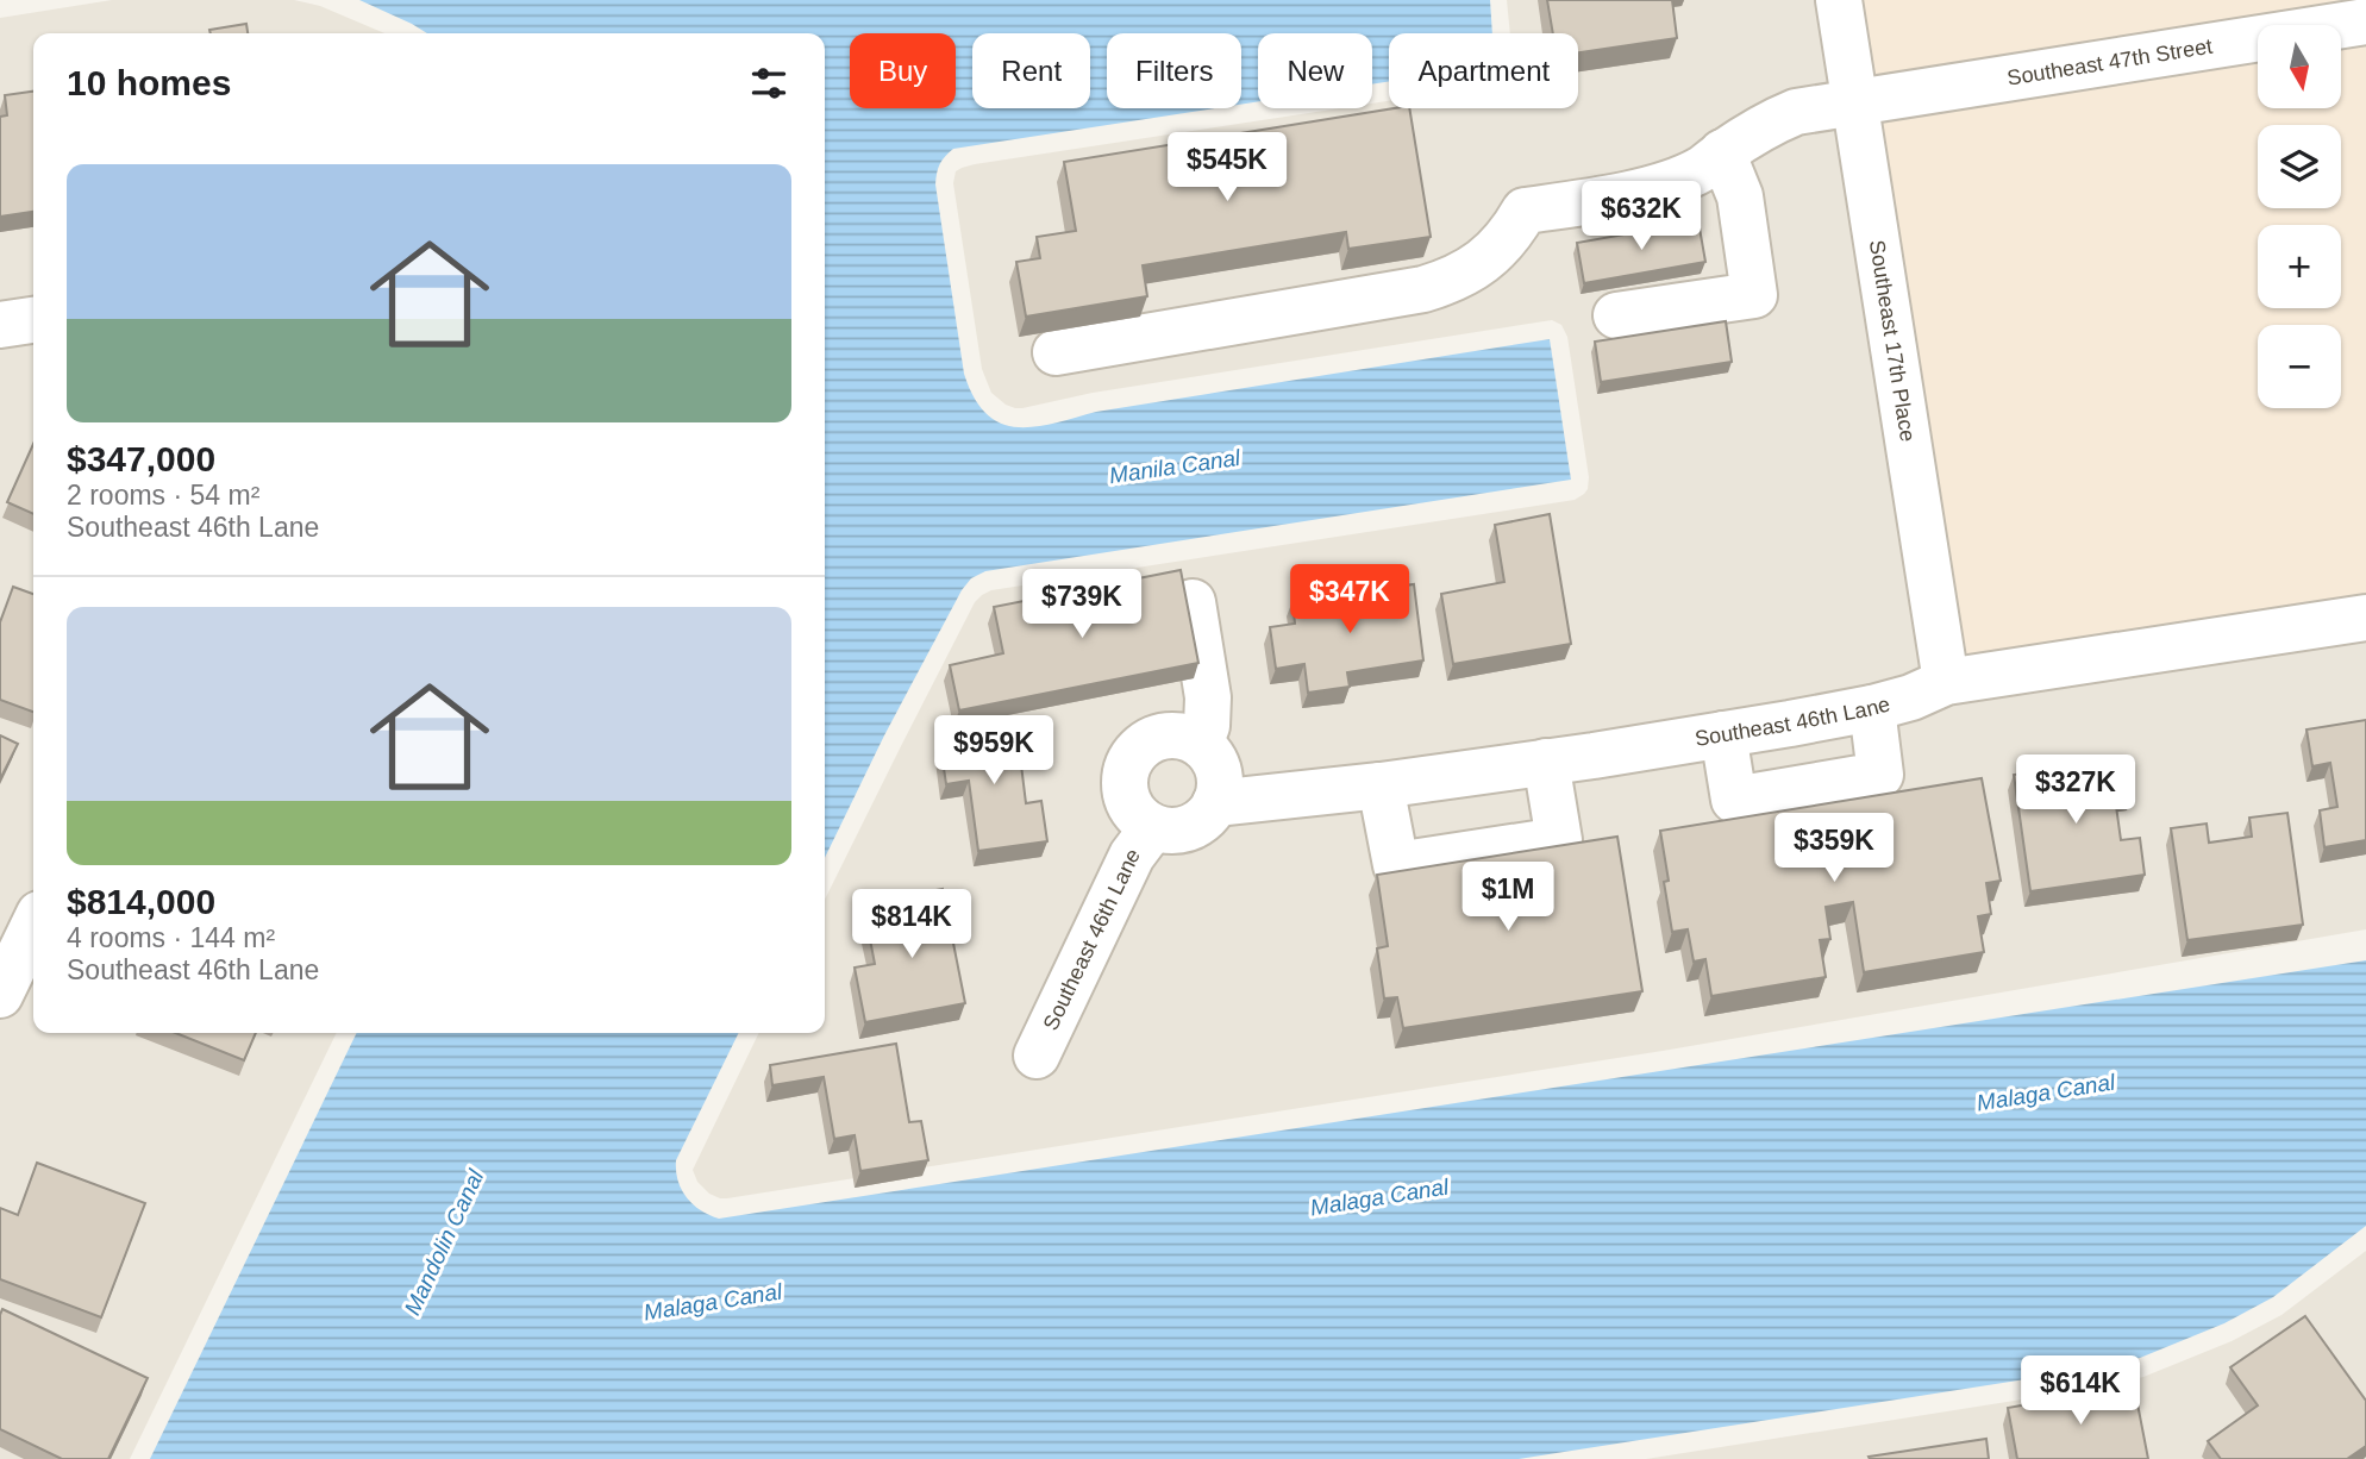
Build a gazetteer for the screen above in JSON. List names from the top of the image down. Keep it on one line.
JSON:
{"streets":{"street":["Southeast 47th Street","Southeast 17th Place","Southeast 46th Lane"]},"crossings":[["Southeast 47th Street","Southeast 17th Place"],["Southeast 17th Place","Southeast 46th Lane"]],"water":["Manila Canal","Malaga Canal","Mandolin Canal"],"north":"bottom","page":{"map_buttons":["+","−"],"chip":["Buy","Rent","Filters","New","Apartment"],"heading":"10 homes","price":["$545K","$632K","$347K","$739K","$959K","$327K","$359K","$1M","$814K","$614K"],"list":[{"name":"$347,000","note":"2 rooms · 54 m² · Southeast 46th Lane"},{"name":"$814,000","note":"4 rooms · 144 m² · Southeast 46th Lane"}]}}
